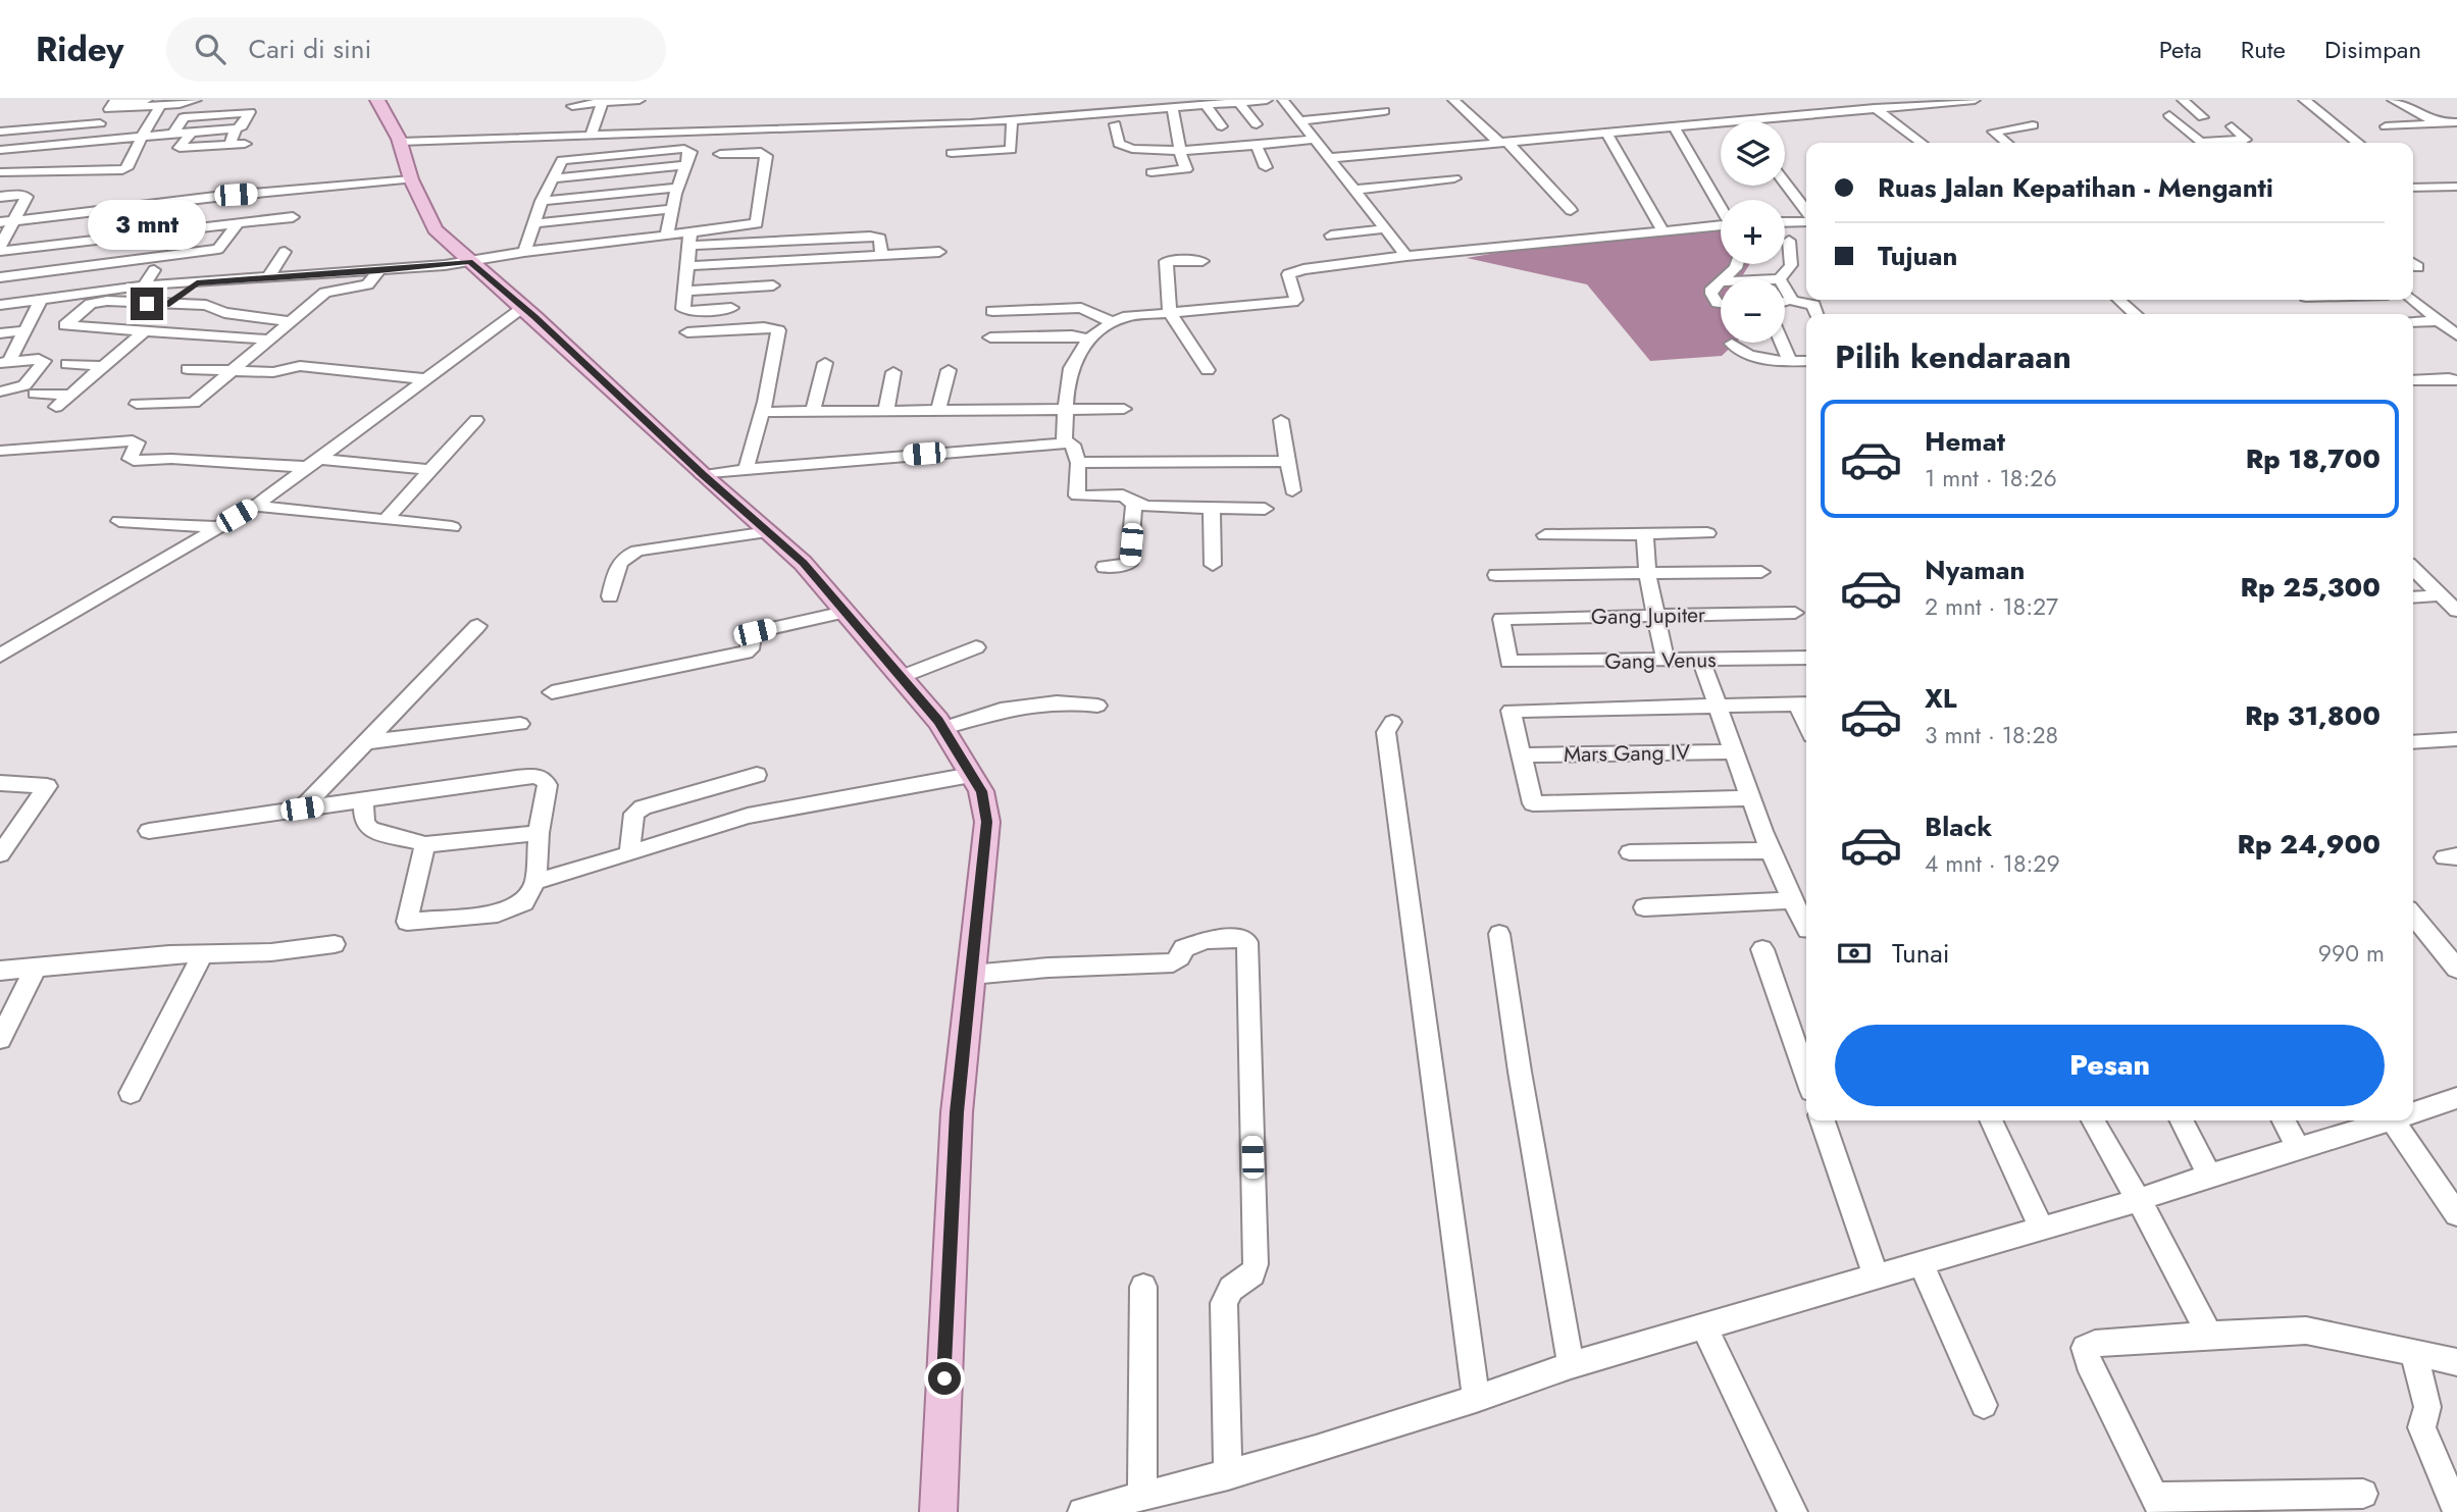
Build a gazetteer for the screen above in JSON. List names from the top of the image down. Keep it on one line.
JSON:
{"streets":{"street":["Gang Jupiter","Gang Venus","Mars Gang IV"]},"crossings":[["Gang Jupiter","Gang Venus"]],"page":{"header":"Ridey","search":"Cari di sini","nav":["Peta","Rute","Disimpan"],"map_buttons":["+","−"],"banner":["Ruas Jalan Kepatihan - Menganti","Tujuan"],"bubble":"3 mnt","heading":"Pilih kendaraan","list":[{"name":"Hemat","note":"1 mnt · 18:26","value":"Rp 18,700"},{"name":"Nyaman","note":"2 mnt · 18:27","value":"Rp 25,300"},{"name":"XL","note":"3 mnt · 18:28","value":"Rp 31,800"},{"name":"Black","note":"4 mnt · 18:29","value":"Rp 24,900"}],"pay":["Tunai","990 m"],"buttons":"Pesan"}}
